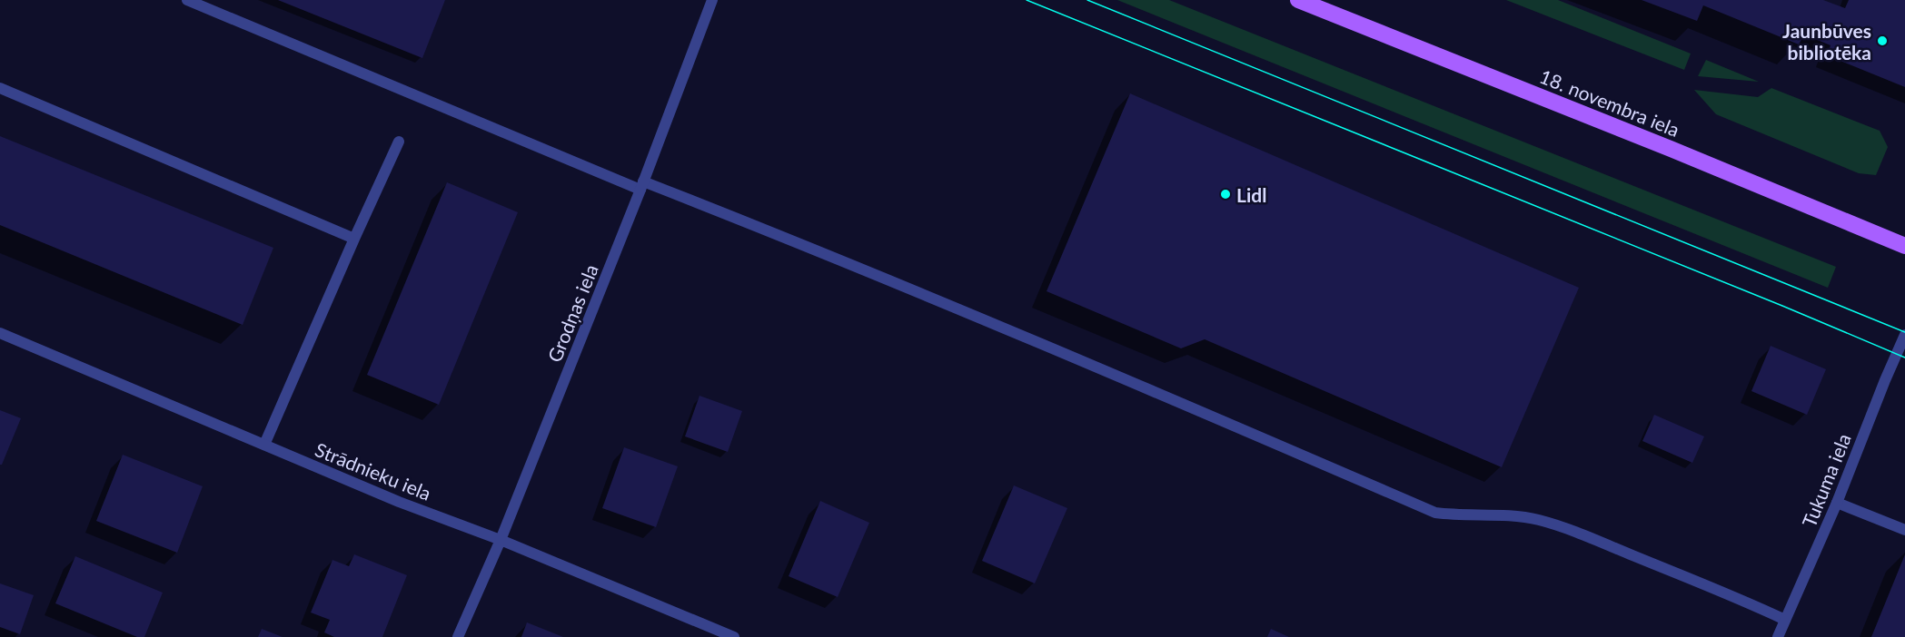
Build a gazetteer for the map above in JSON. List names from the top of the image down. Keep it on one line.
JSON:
{"streets":{"main road":["18. novembra iela"],"street":["Grodņas iela","Strādnieku iela","Tukuma iela"]},"crossings":[["Grodņas iela","Strādnieku iela"]],"places":["Jaunbūves bibliotēka","Lidl"]}
